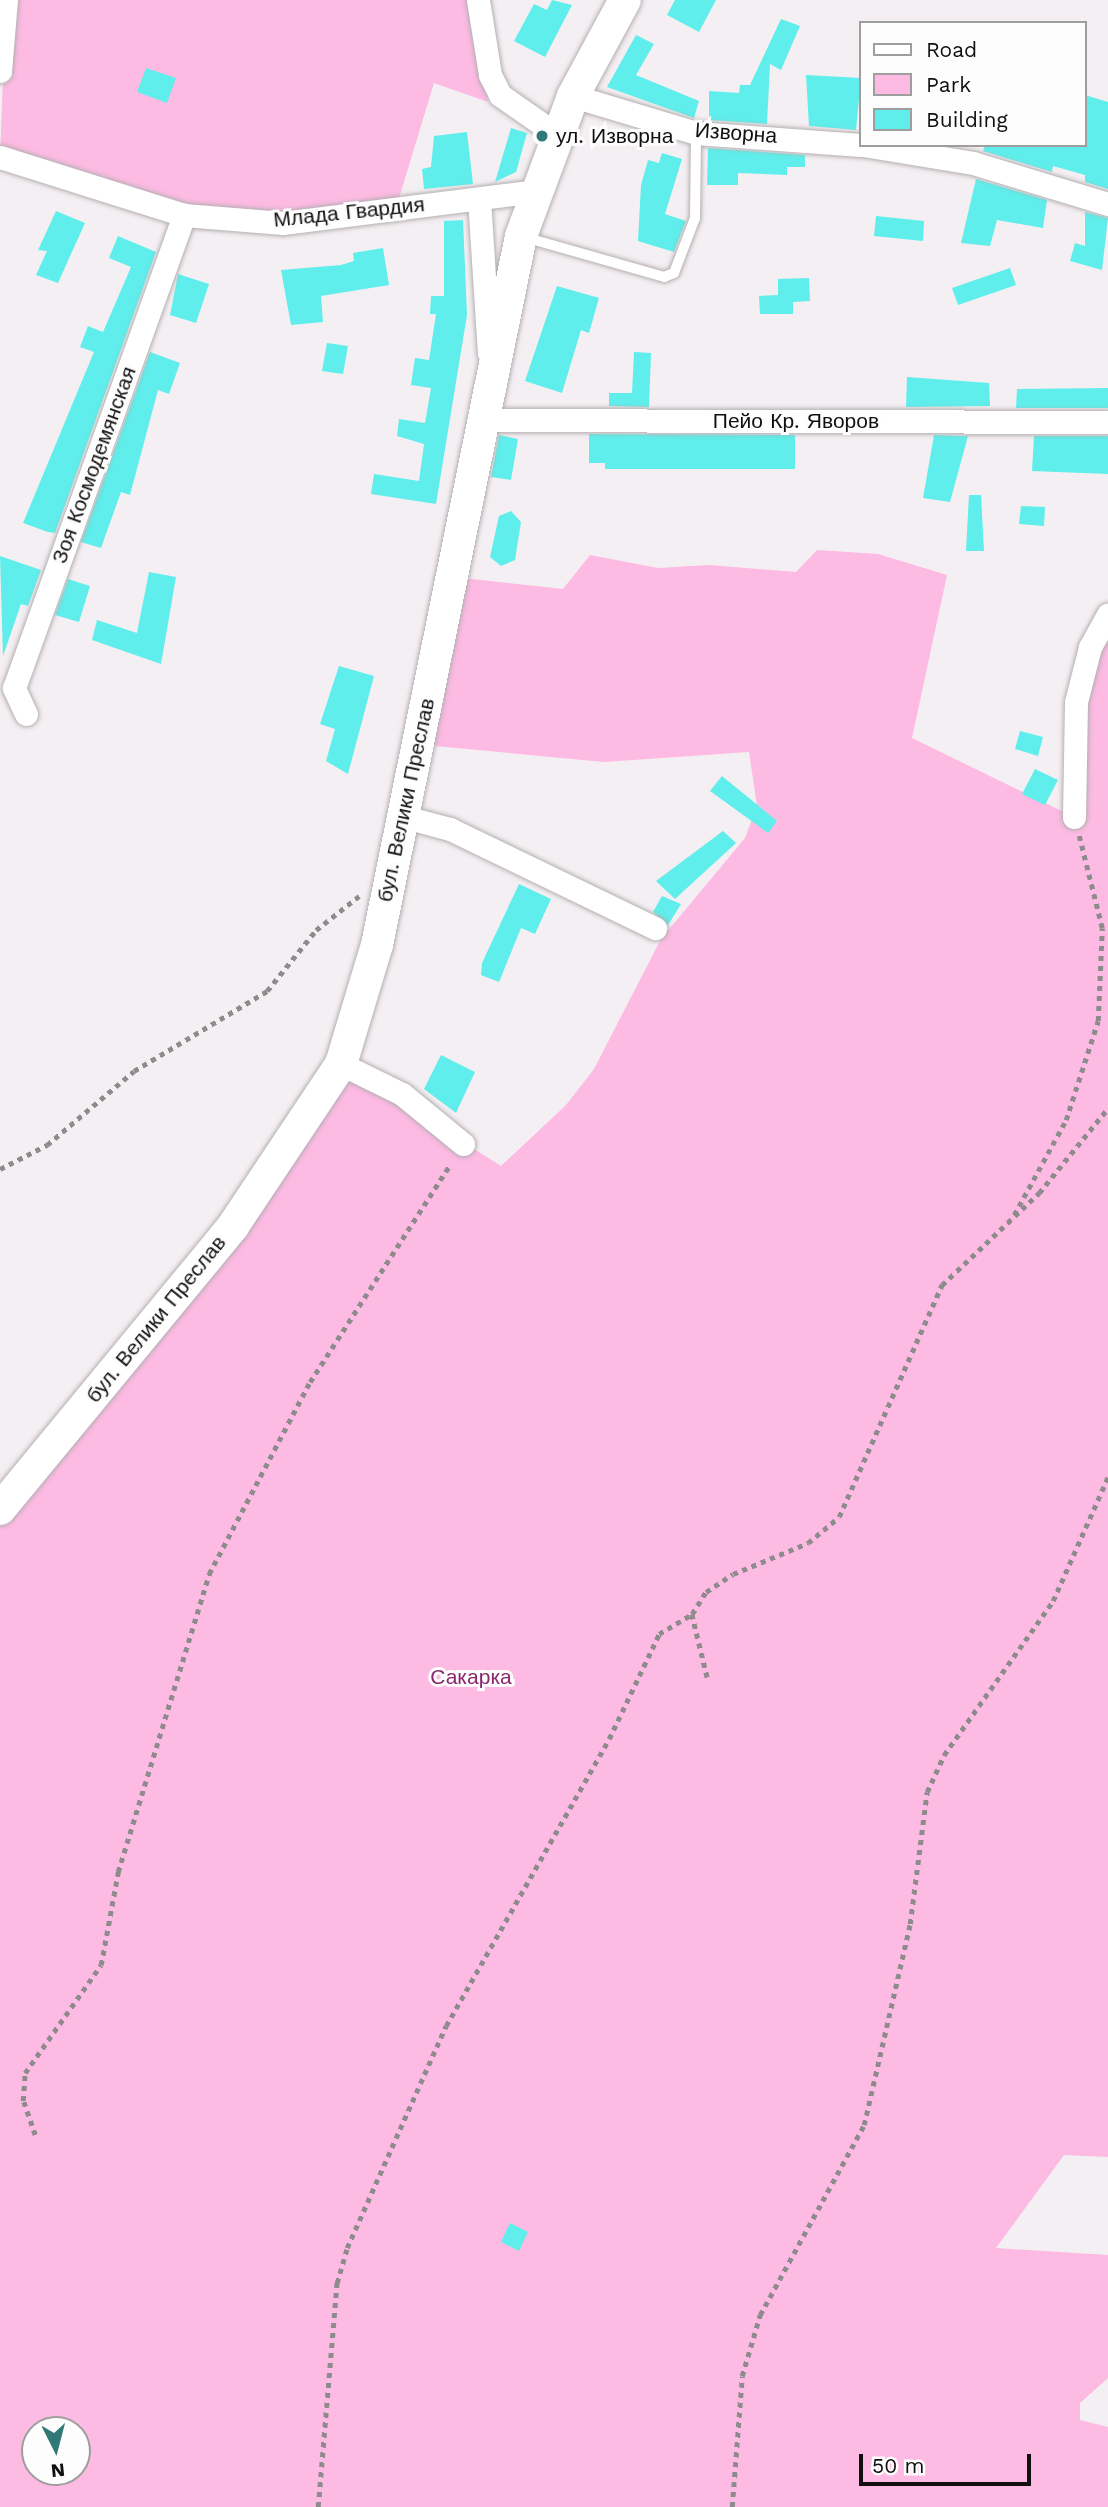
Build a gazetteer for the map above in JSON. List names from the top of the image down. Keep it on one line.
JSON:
{"streets":{"main road":["бул. Велики Преслав"],"street":["Изворна","Млада Гвардия","Пейо Кр. Яворов","Зоя Космодемянская"]},"crossings":[["Изворна","бул. Велики Преслав"],["Млада Гвардия","Зоя Космодемянская"],["Млада Гвардия","бул. Велики Преслав"],["Пейо Кр. Яворов","бул. Велики Преслав"]],"parks":["Сакарка"],"places":["ул. Изворна"],"legend":["Road","Park","Building"],"scale_bar":"50 m","north":"bottom"}
